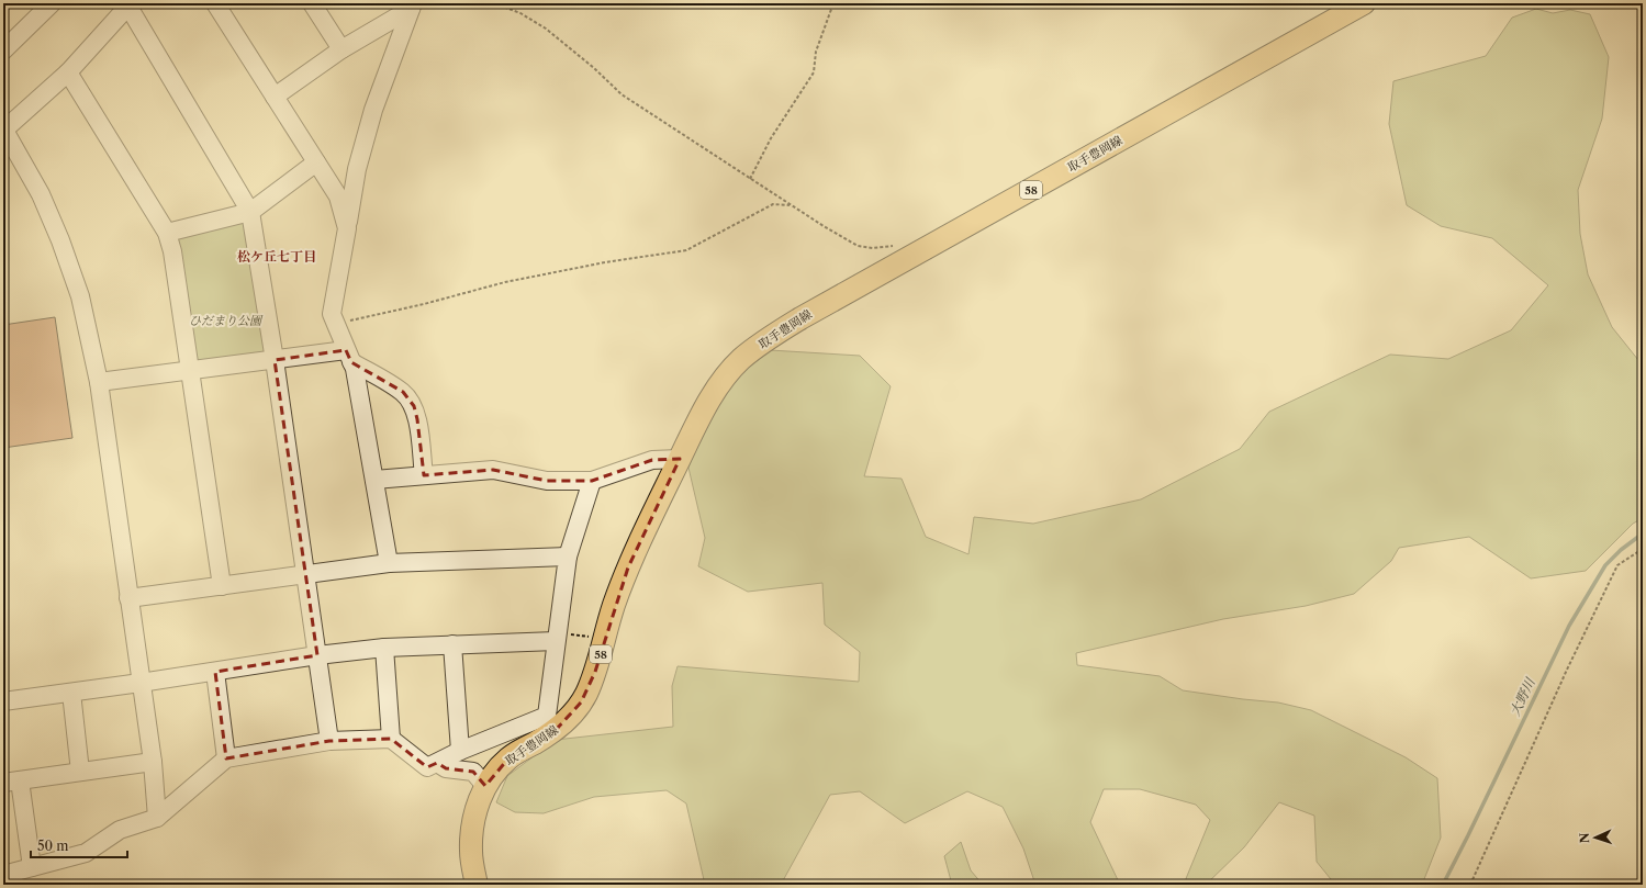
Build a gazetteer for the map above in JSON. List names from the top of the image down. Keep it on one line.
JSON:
{"streets":{"main road":["取手豊岡線","58"]},"districts":["松ケ丘七丁目"],"water":["大野川"],"parks":["ひだまり公園"],"scale_bar":"50 m","north":"left"}
